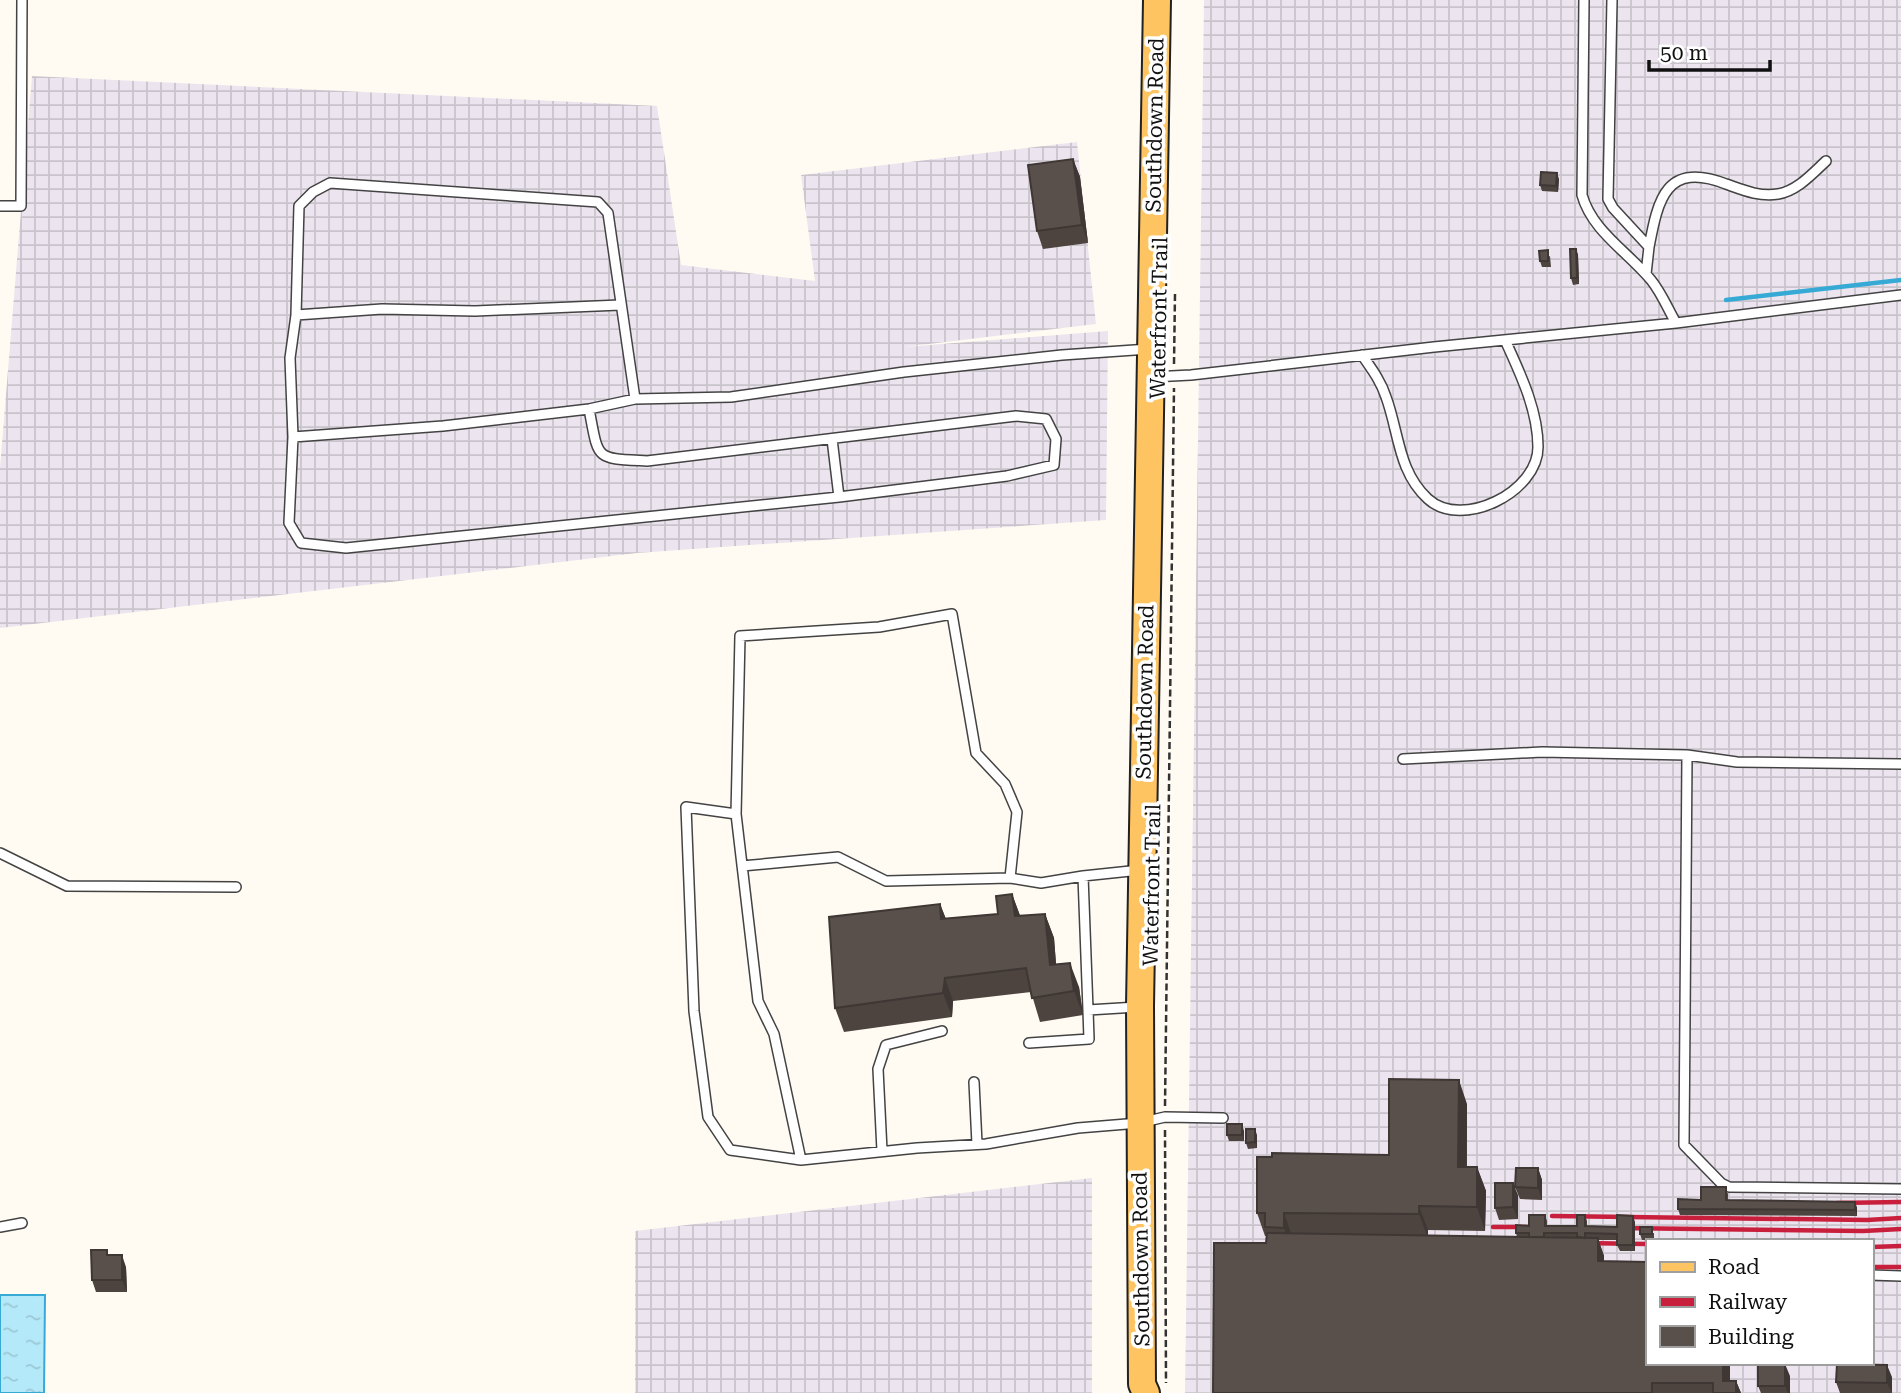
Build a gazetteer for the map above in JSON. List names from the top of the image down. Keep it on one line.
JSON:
{"streets":{"main road":["Southdown Road"],"path":["Waterfront Trail"]},"crossings":[["Southdown Road","Waterfront Trail"]],"legend":["Road","Railway","Building"],"scale_bar":"50 m"}
